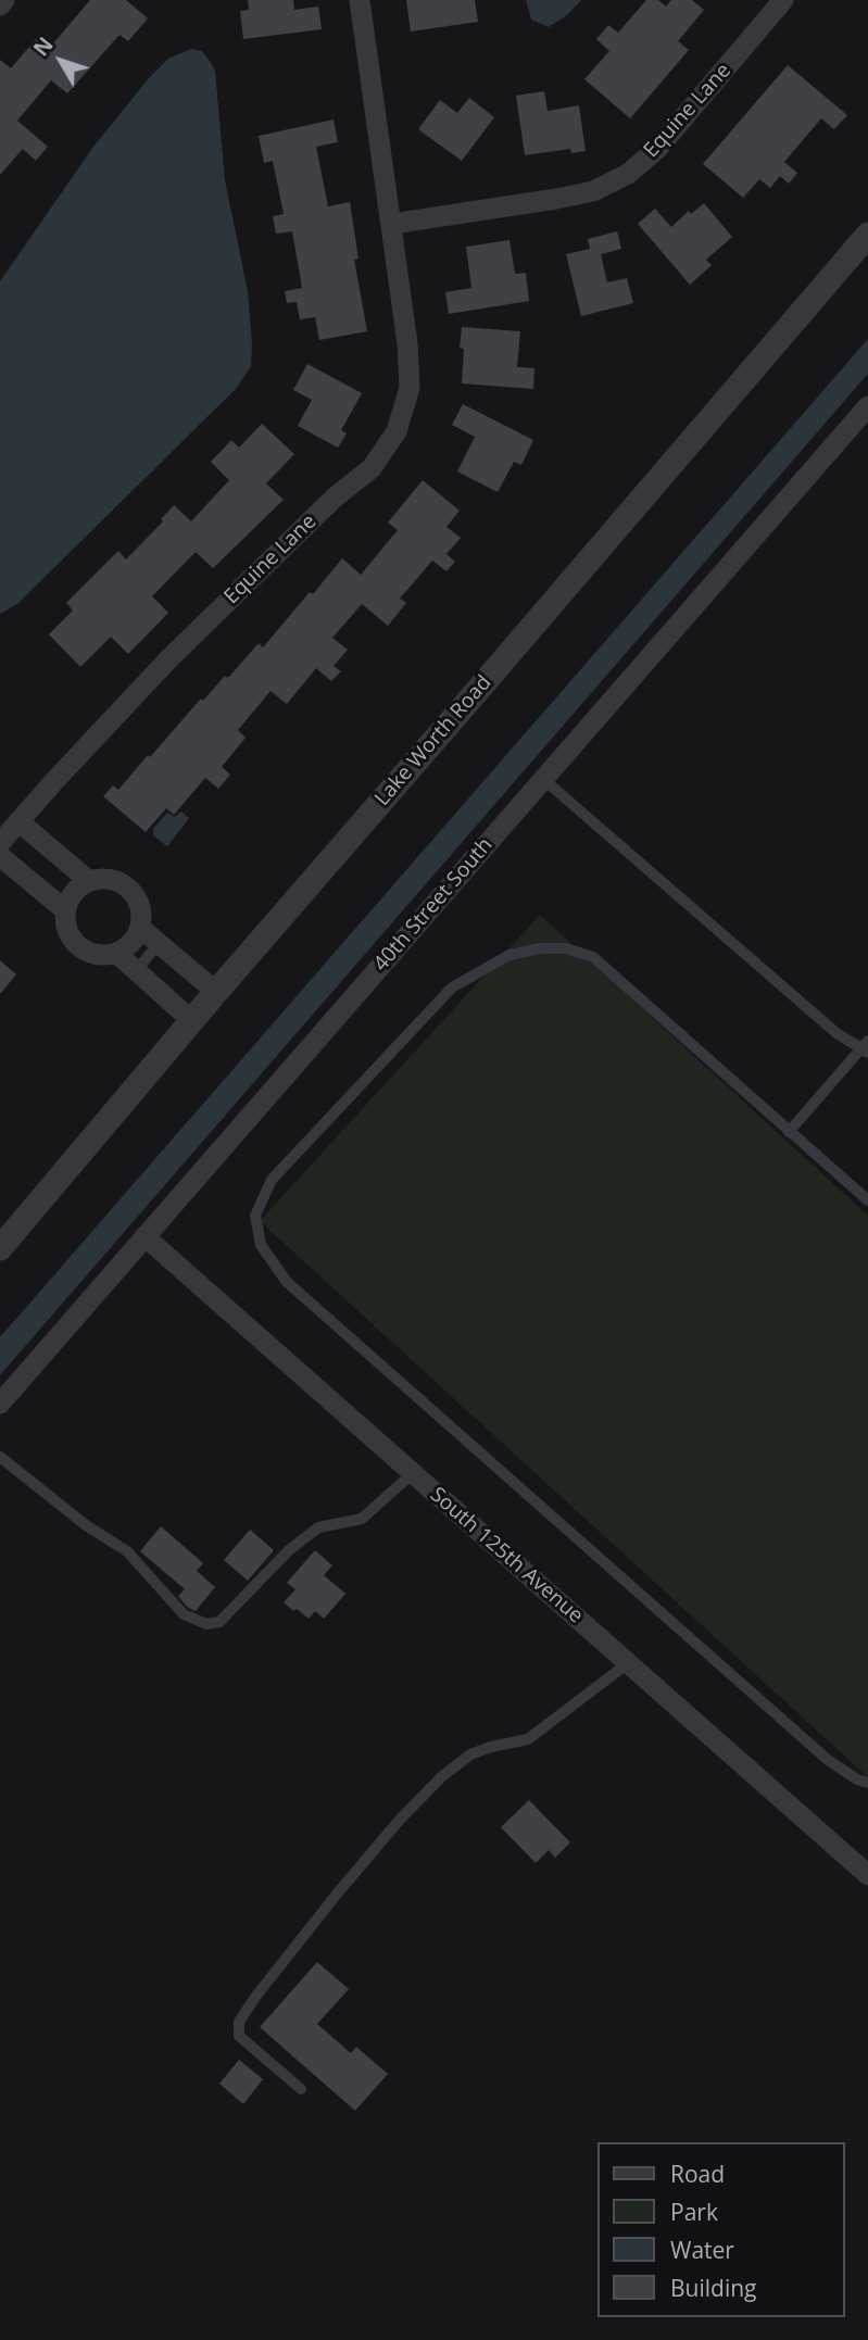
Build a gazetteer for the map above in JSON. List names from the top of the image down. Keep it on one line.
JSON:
{"streets":{"street":["Equine Lane","Lake Worth Road","40th Street South","South 125th Avenue"]},"crossings":[["40th Street South","South 125th Avenue"]],"legend":["Road","Park","Water","Building"],"north":"top left"}
